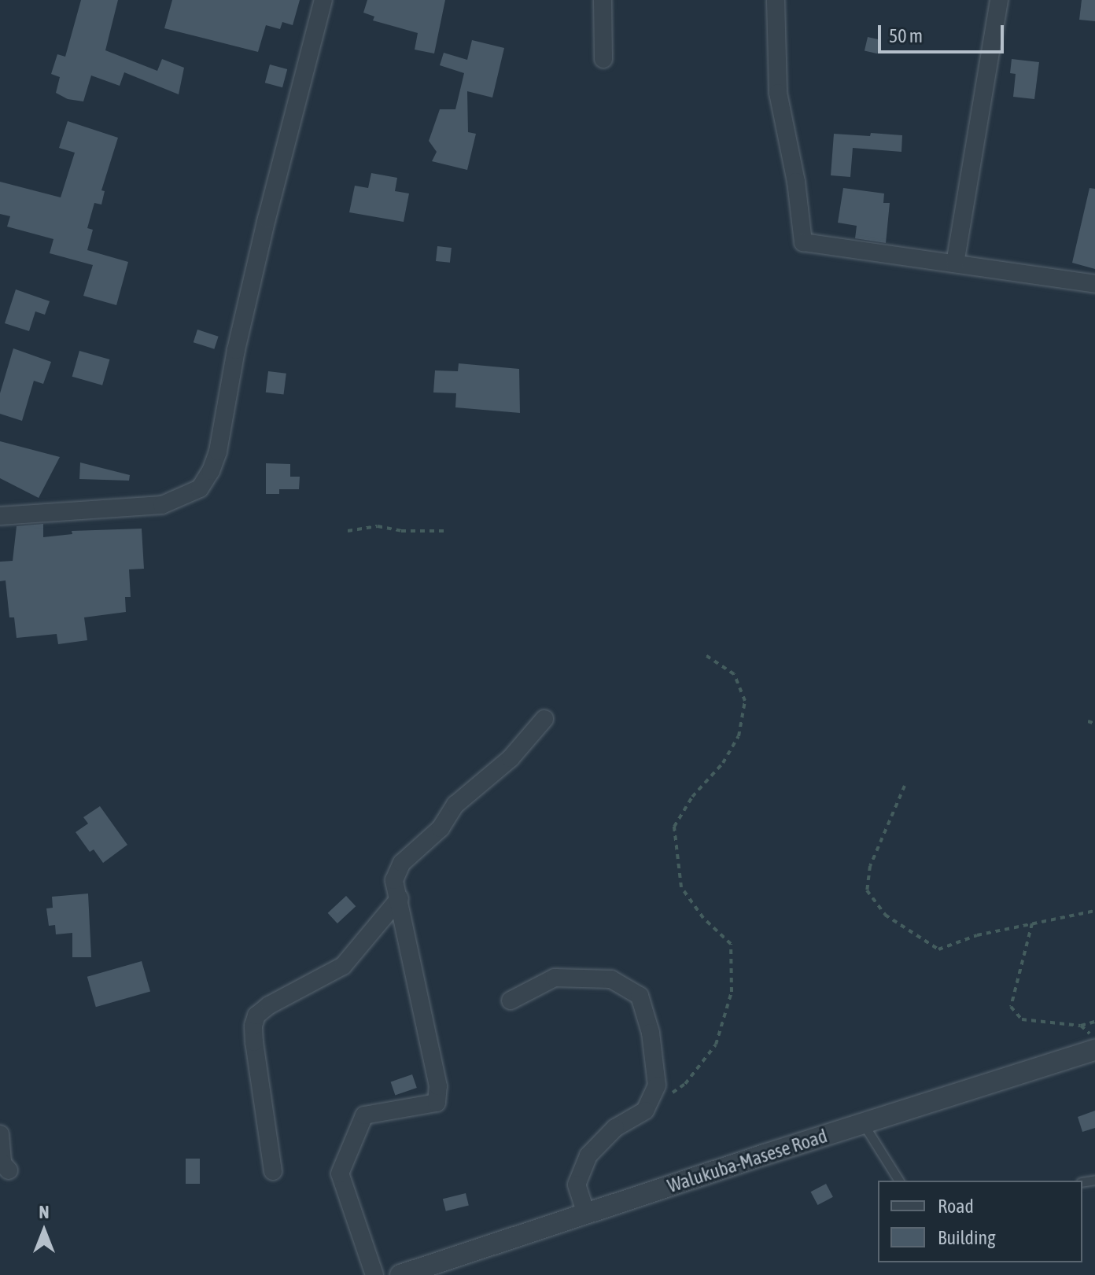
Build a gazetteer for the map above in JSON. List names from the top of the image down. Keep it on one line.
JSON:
{"streets":{"street":["Walukuba-Masese Road"]},"legend":["Road","Building"],"scale_bar":"50 m","north":"top"}
